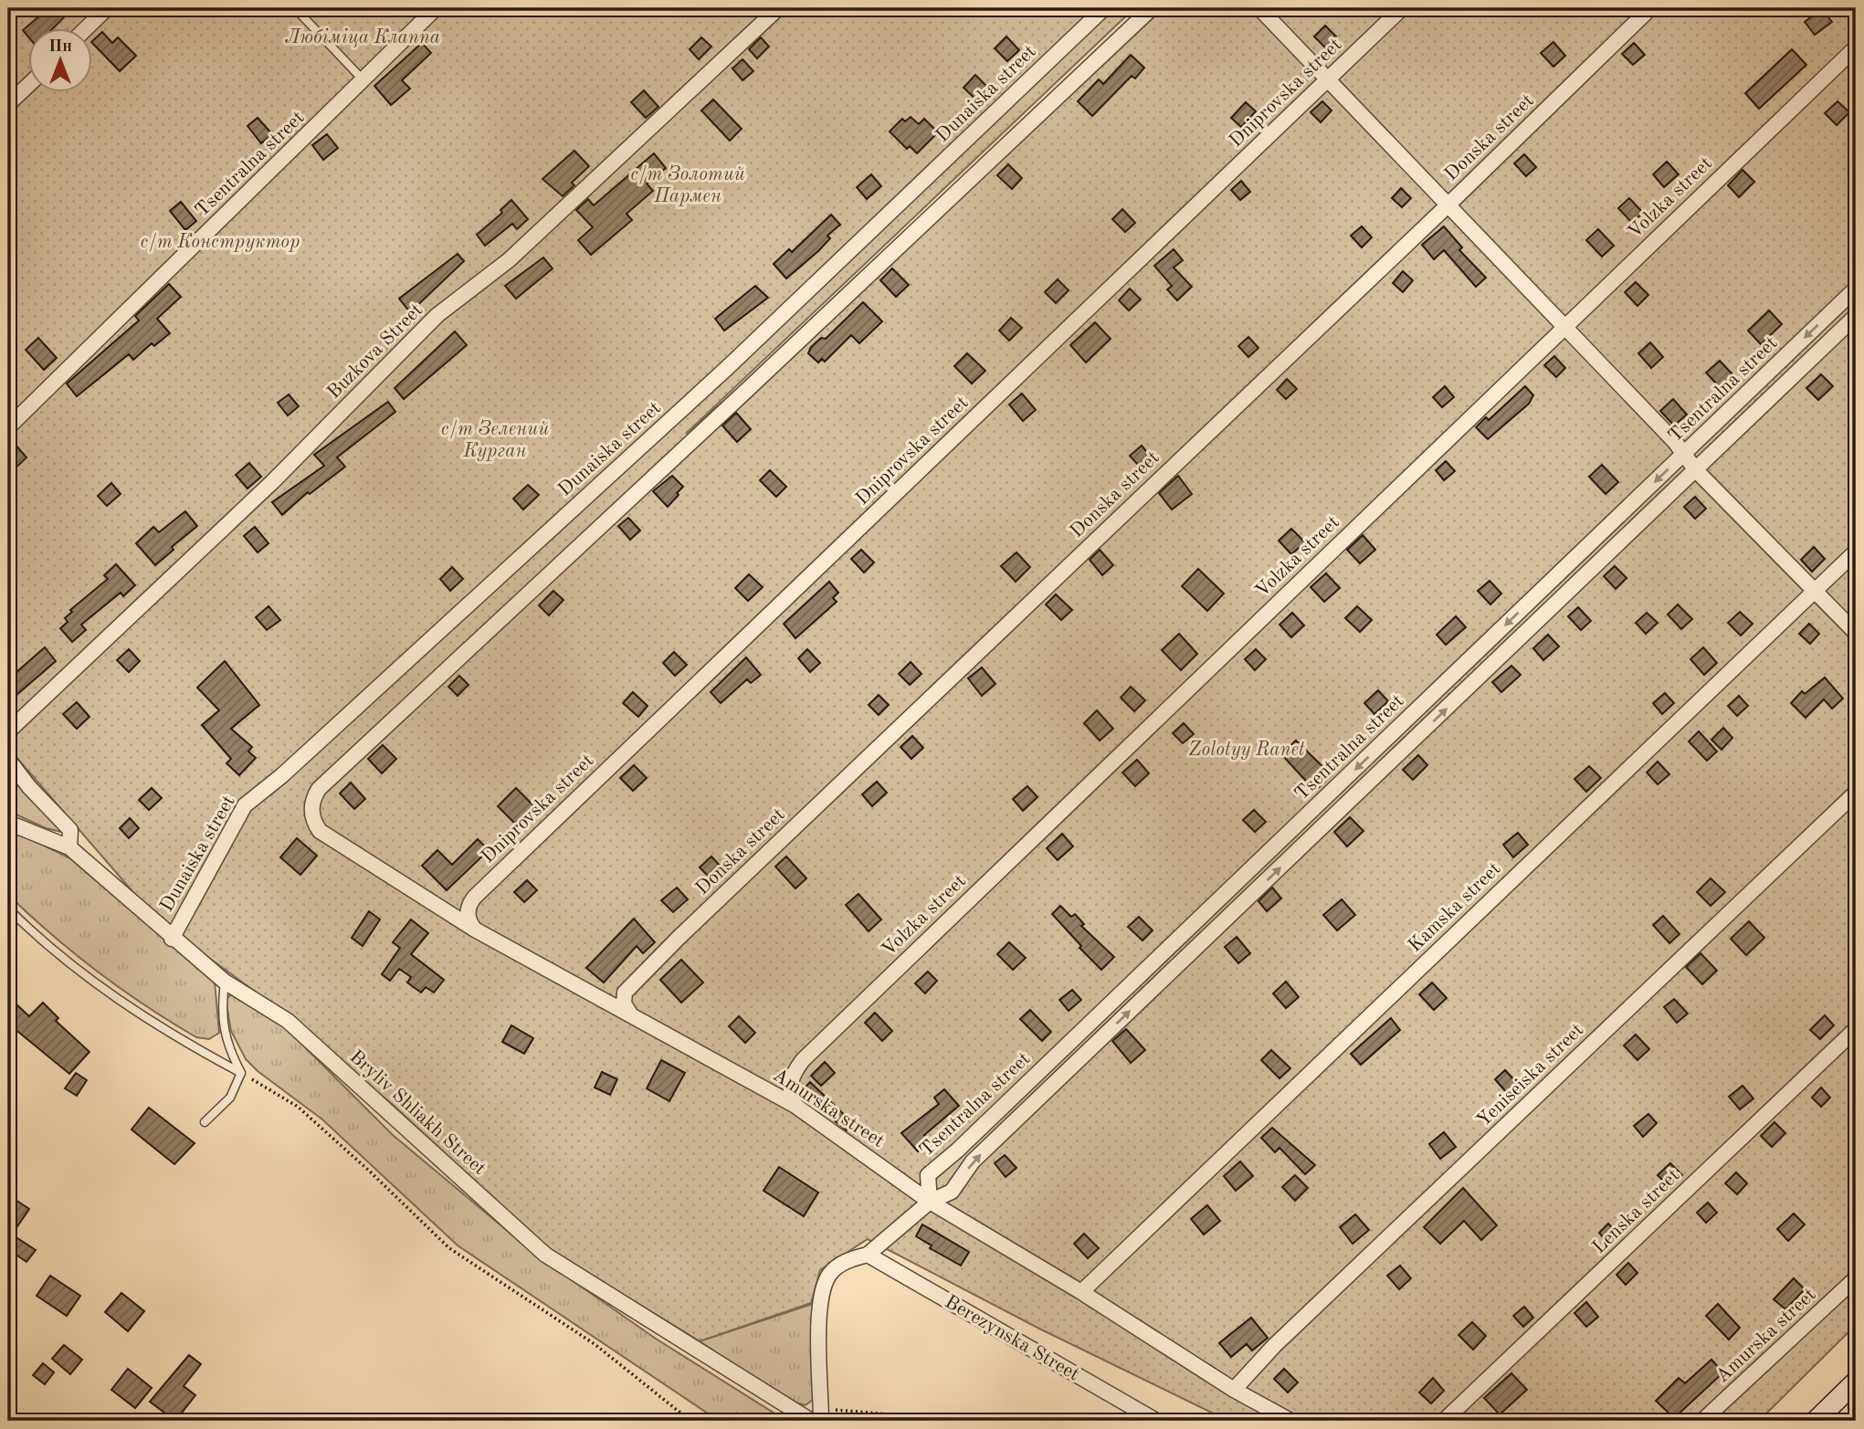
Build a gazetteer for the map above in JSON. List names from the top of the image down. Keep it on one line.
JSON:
{"streets":{"street":["Dniprovska street","Dunaiska street","Donska street","Tsentralna street","Volzka street","Buzkova Street","Kamska street","Yeniseiska street","Amurska street","Bryliv Shliakh Street","Lenska street","Berezynska Street"]},"crossings":[["Dniprovska street","Amurska street"],["Dunaiska street","Bryliv Shliakh Street"],["Donska street","Amurska street"],["Tsentralna street","Amurska street"],["Volzka street","Amurska street"],["Kamska street","Amurska street"],["Yeniseiska street","Amurska street"]],"parks":["Любіміца Клаппа","с/т Золотий Пармен","с/т Конструктор","с/т Зелений Курган","Zolotyy Ranet"],"north":"top"}
